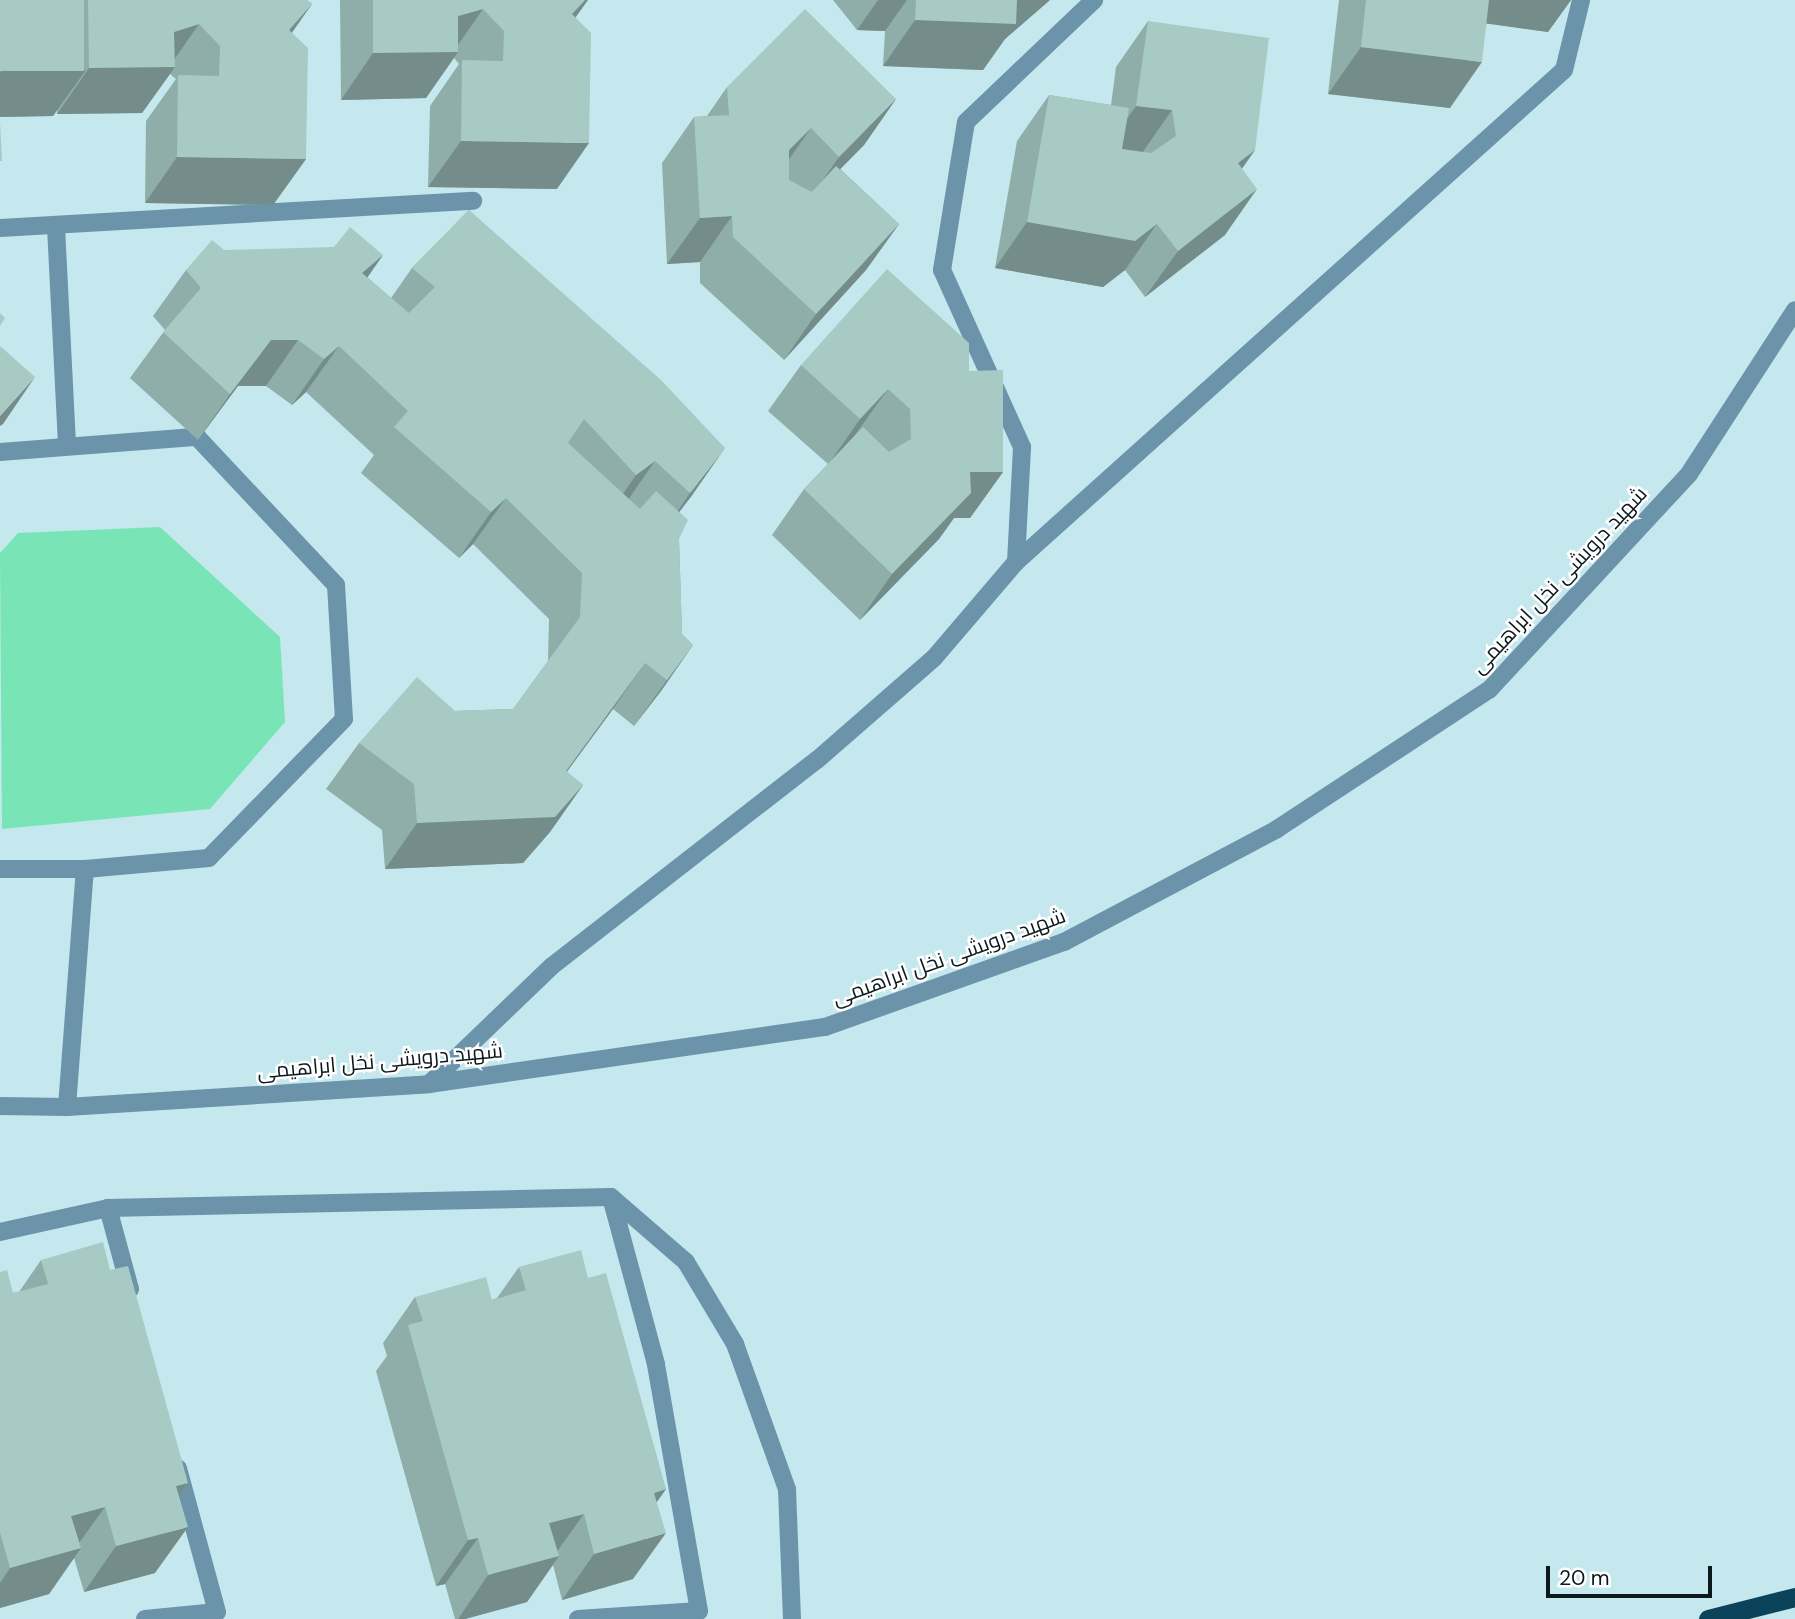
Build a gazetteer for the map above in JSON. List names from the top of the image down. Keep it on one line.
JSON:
{"streets":{"street":["شهید درویشی نخل ابراهیمی"]},"scale_bar":"20 m"}
